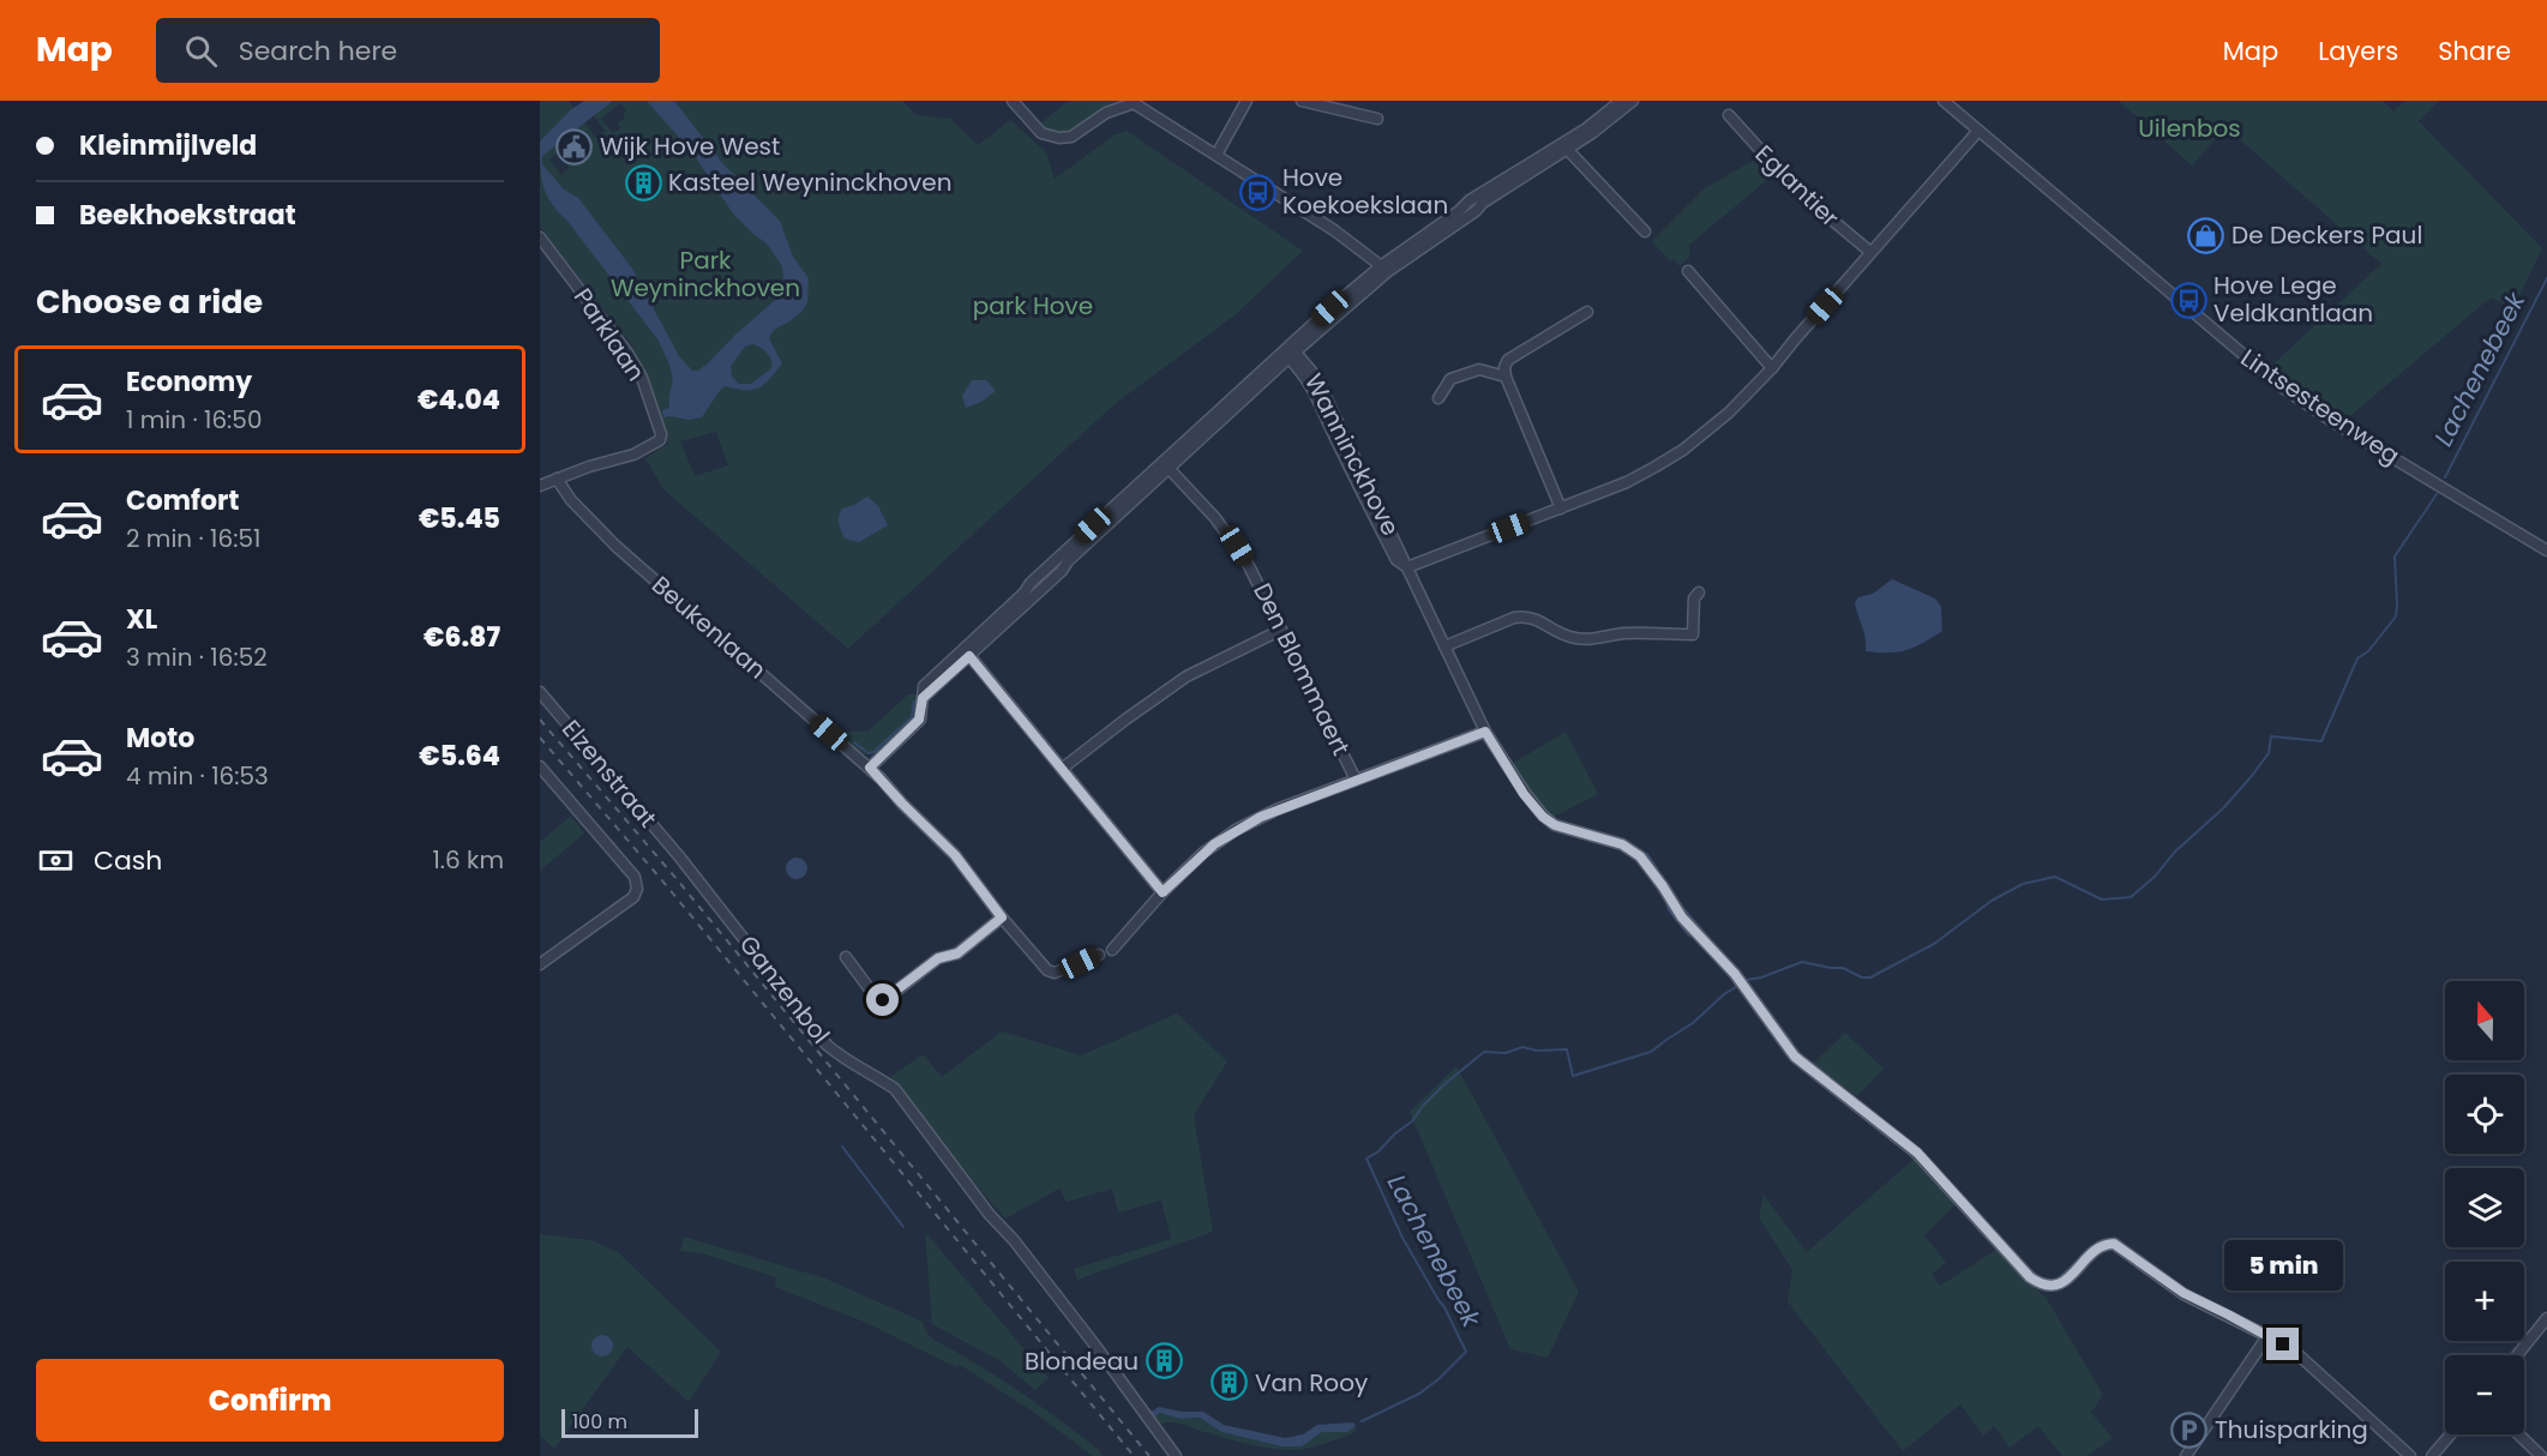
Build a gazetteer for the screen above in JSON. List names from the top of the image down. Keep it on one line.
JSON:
{"streets":{"street":["Eglantier","Parklaan","Lintsesteenweg","Wanninckhove","Beukenlaan","Den Blommaert","Elzenstraat","Ganzenbol"]},"crossings":[["Parklaan","Beukenlaan"],["Elzenstraat","Ganzenbol"]],"water":["Lachenebeek"],"parks":["Uilenbos","Park Weyninckhoven","park Hove"],"places":{"public building":["Wijk Hove West"],"building":["Kasteel Weyninckhoven","Blondeau","Van Rooy"],"bus stop":["Hove Koekoekslaan","Hove Lege Veldkantlaan"],"shop":["De Deckers Paul"],"parking":["Thuisparking"]},"scale_bar":"100 m","north":"top","page":{"header":"Map","search":"Search here","nav":["Map","Layers","Share"],"banner":["Kleinmijlveld","Beekhoekstraat"],"heading":"Choose a ride","list":[{"name":"Economy","note":"1 min · 16:50","value":"€4.04"},{"name":"Comfort","note":"2 min · 16:51","value":"€5.45"},{"name":"XL","note":"3 min · 16:52","value":"€6.87"},{"name":"Moto","note":"4 min · 16:53","value":"€5.64"}],"pay":["Cash","1.6 km"],"map_buttons":["+","−"],"bubble":"5 min","buttons":"Confirm","scale":"100 m"}}
